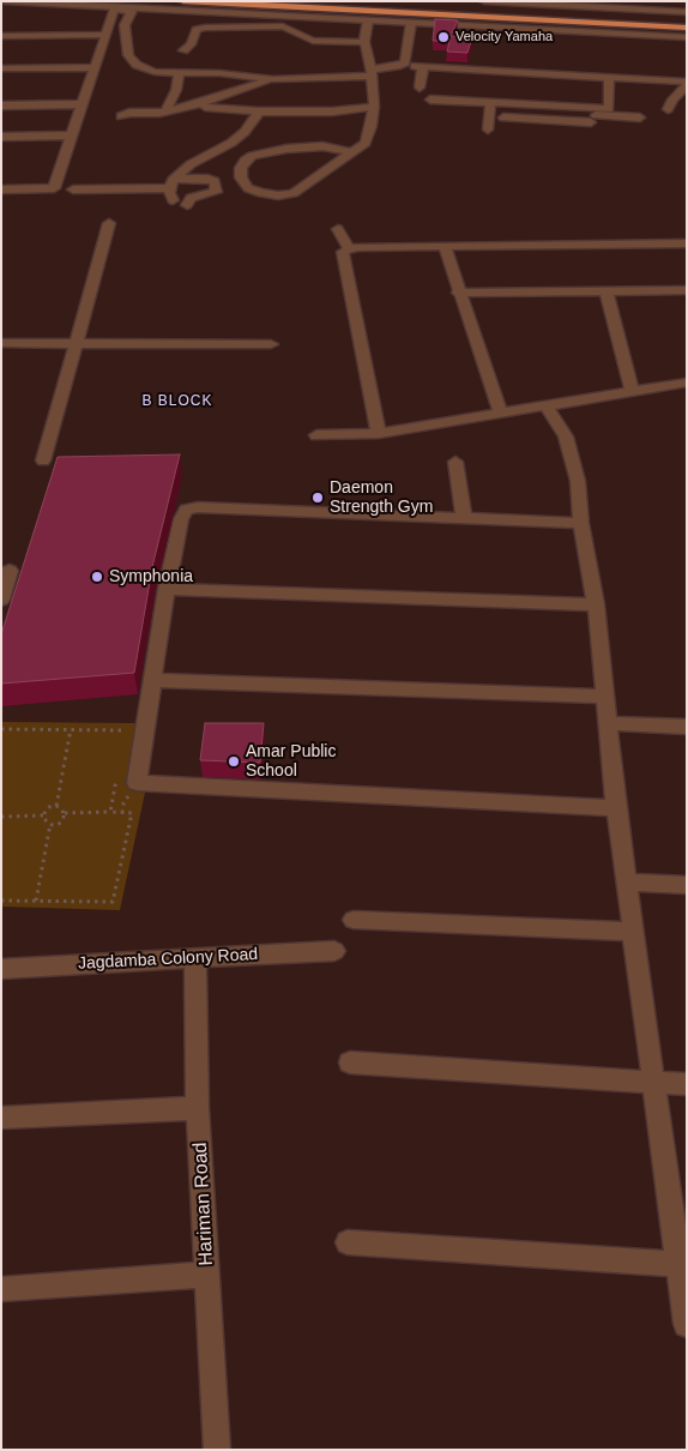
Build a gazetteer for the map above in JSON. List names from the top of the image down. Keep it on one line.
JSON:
{"streets":{"street":["Jagdamba Colony Road","Hariman Road"]},"crossings":[["Jagdamba Colony Road","Hariman Road"]],"districts":["B BLOCK"],"places":["Velocity Yamaha","Daemon Strength Gym","Symphonia","Amar Public School"]}
